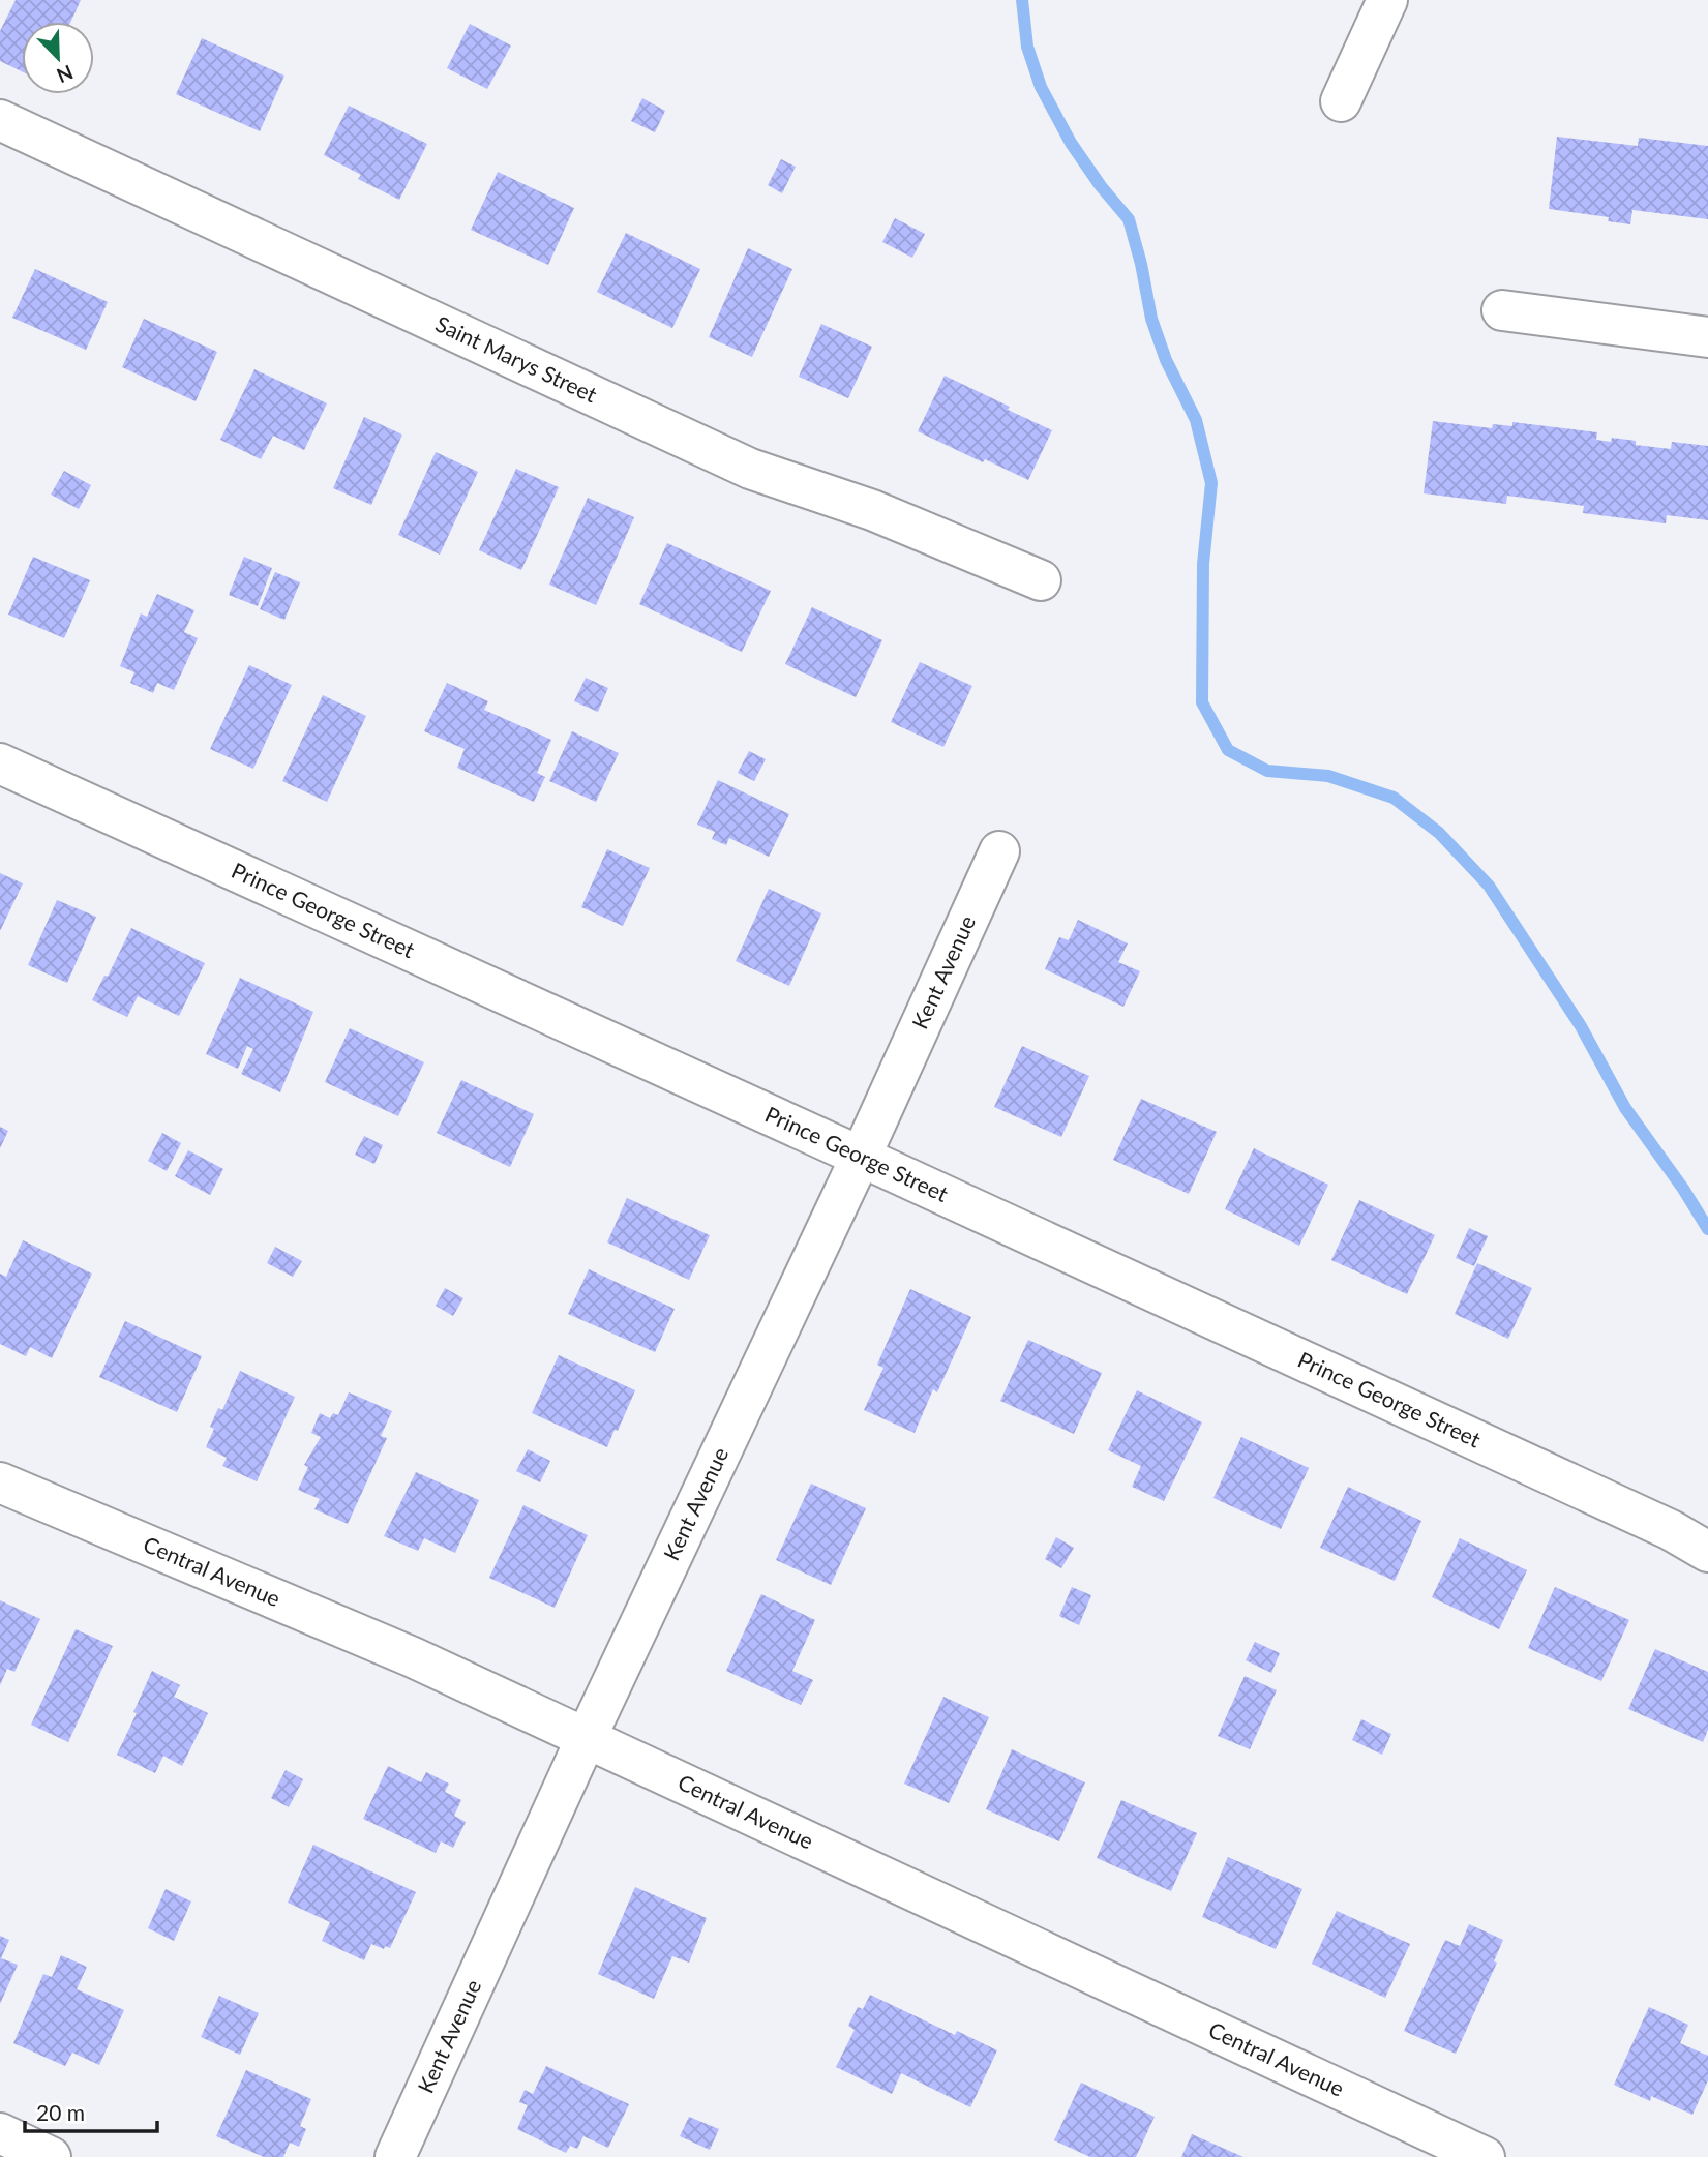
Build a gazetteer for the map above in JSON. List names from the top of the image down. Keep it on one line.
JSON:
{"streets":{"street":["Saint Marys Street","Prince George Street","Kent Avenue","Central Avenue"]},"crossings":[["Prince George Street","Kent Avenue"],["Kent Avenue","Central Avenue"]],"scale_bar":"20 m","north":"bottom right"}
